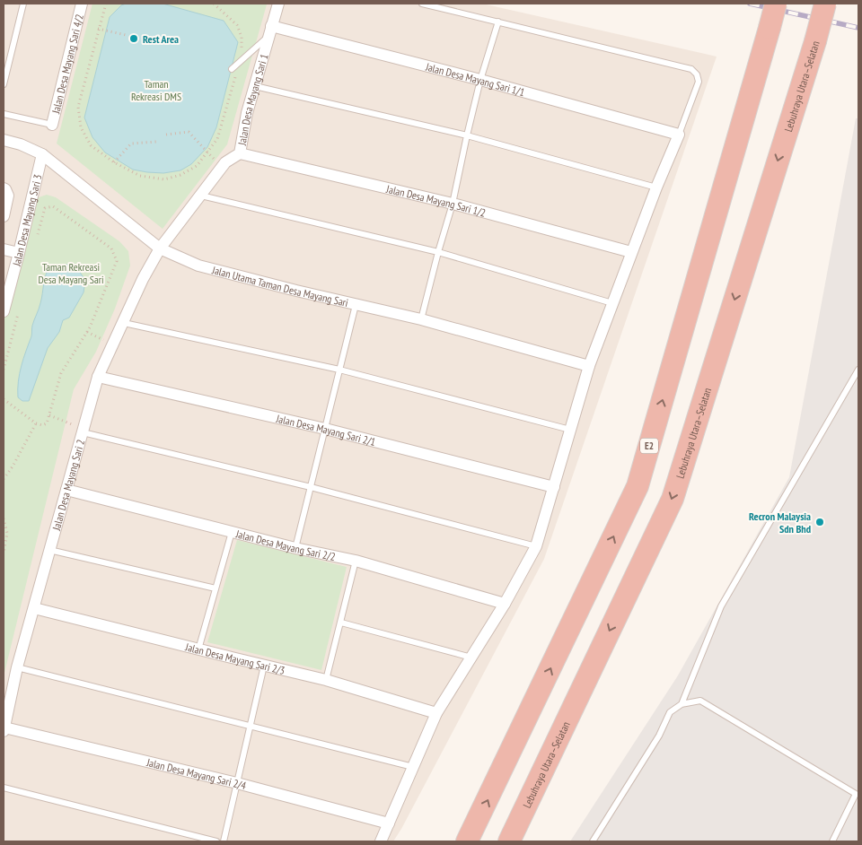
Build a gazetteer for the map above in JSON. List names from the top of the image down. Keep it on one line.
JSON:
{"streets":{"highway":["Lebuhraya Utara–Selatan","E2"],"street":["Jalan Desa Mayang Sari 4/2","Jalan Desa Mayang Sari 1/1","Jalan Desa Mayang Sari 1","Jalan Desa Mayang Sari 1/2","Jalan Desa Mayang Sari 3","Jalan Utama Taman Desa Mayang Sari","Jalan Desa Mayang Sari 2/1","Jalan Desa Mayang Sari 2","Jalan Desa Mayang Sari 2/2","Jalan Desa Mayang Sari 2/3","Jalan Desa Mayang Sari 2/4"]},"crossings":[["Jalan Desa Mayang Sari 1/1","Jalan Desa Mayang Sari 1"],["Jalan Desa Mayang Sari 1","Jalan Desa Mayang Sari 1/2"],["Jalan Desa Mayang Sari 1","Jalan Utama Taman Desa Mayang Sari"],["Jalan Desa Mayang Sari 1","Jalan Desa Mayang Sari 2"],["Jalan Desa Mayang Sari 3","Jalan Utama Taman Desa Mayang Sari"],["Jalan Utama Taman Desa Mayang Sari","Jalan Desa Mayang Sari 2"],["Jalan Desa Mayang Sari 2/1","Jalan Desa Mayang Sari 2"],["Jalan Desa Mayang Sari 2","Jalan Desa Mayang Sari 2/2"],["Jalan Desa Mayang Sari 2","Jalan Desa Mayang Sari 2/3"],["Jalan Desa Mayang Sari 2","Jalan Desa Mayang Sari 2/4"]],"parks":["Taman Rekreasi DMS","Taman Rekreasi Desa Mayang Sari"],"places":["Rest Area","Recron Malaysia Sdn Bhd"]}
